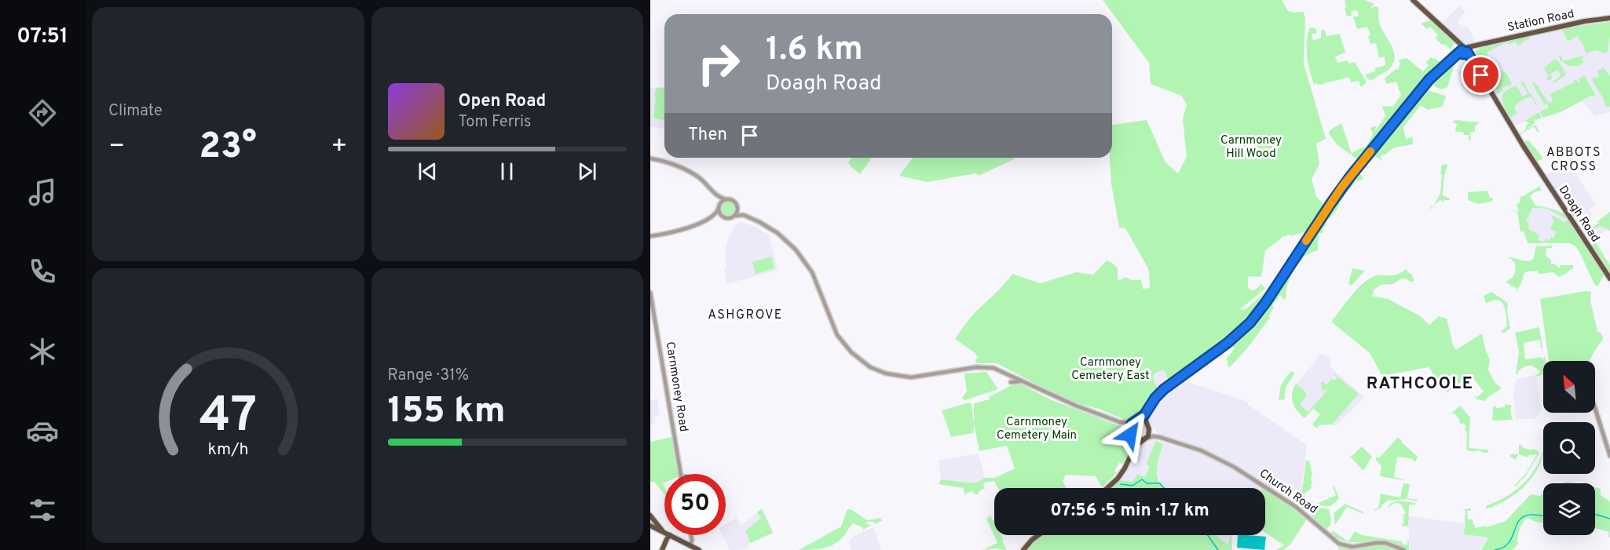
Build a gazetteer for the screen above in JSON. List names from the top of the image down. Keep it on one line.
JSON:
{"streets":{"main road":["Station Road","Doagh Road"],"street":["Carnmoney Road","Church Road"]},"crossings":[["Station Road","Doagh Road"]],"districts":["ABBOTS CROSS","ASHGROVE","RATHCOOLE"],"parks":["Carnmoney Hill Wood","Carnmoney Cemetery East","Carnmoney Cemetery Main"],"north":"top left","page":{"tabs":"07:51","tile":["Climate",["Range · 31%","155 km"]],"turn":["1.6 km","Doagh Road"],"song":["Open Road","Tom Ferris"],"then":"Then","heat":["−","23°","+"],"limit":"50","trip":"07:56 · 5 min · 1.7 km","gauge":["47","km/h"]}}
